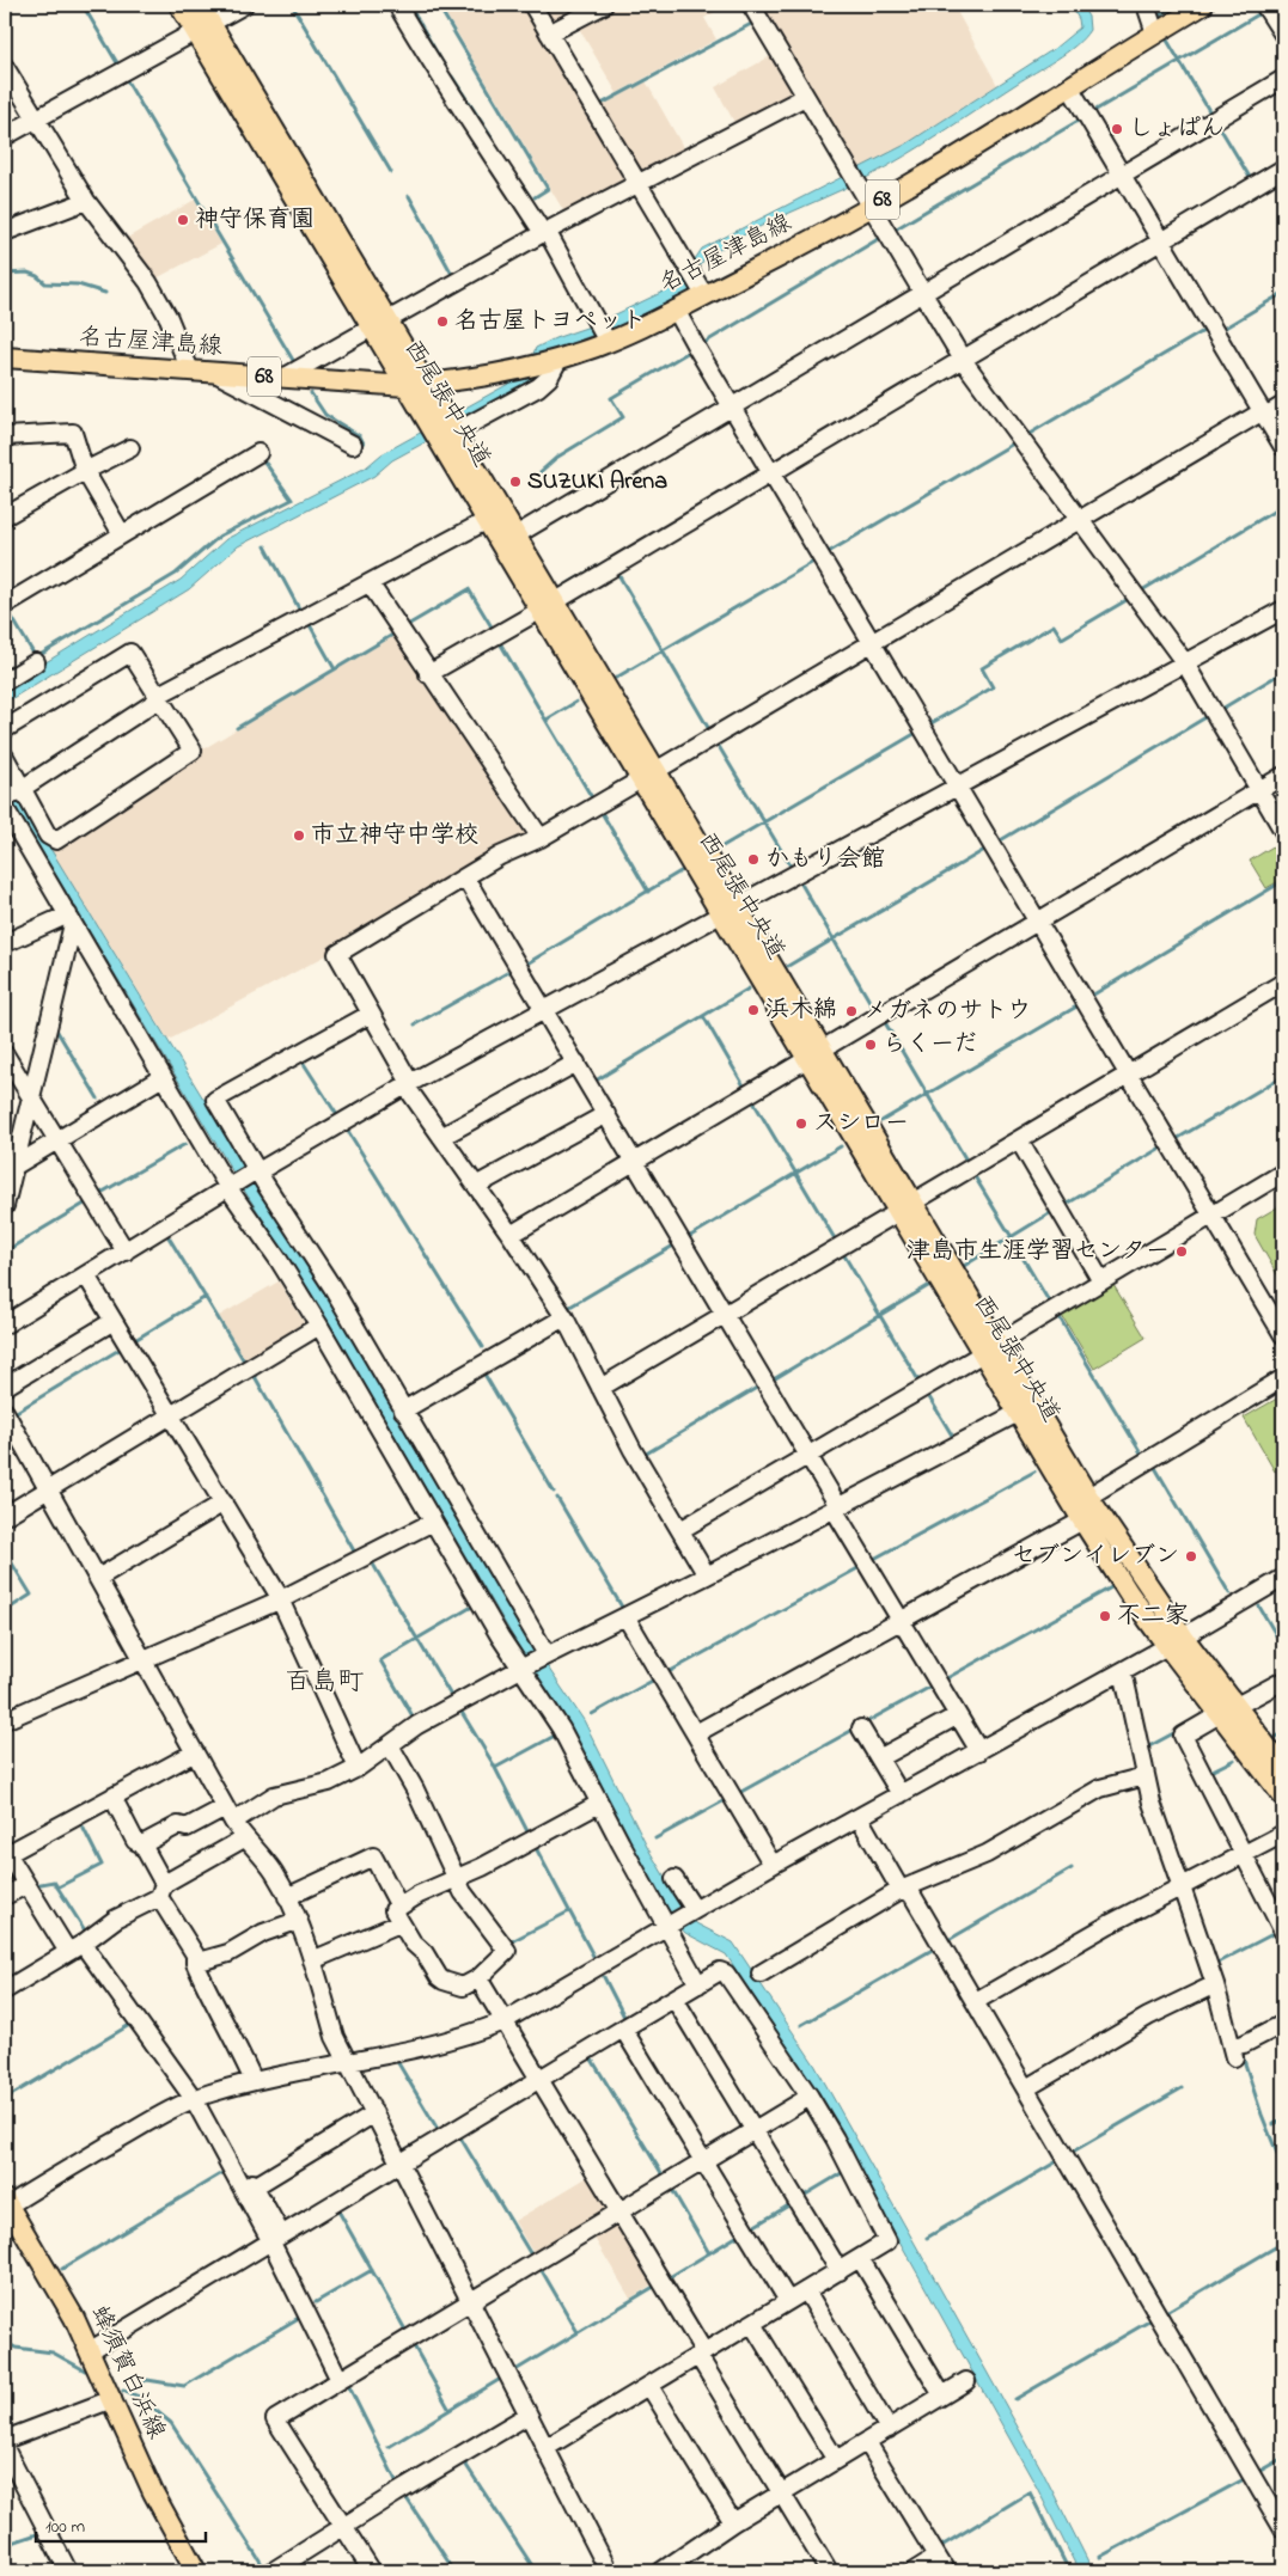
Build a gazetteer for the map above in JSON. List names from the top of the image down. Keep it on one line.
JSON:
{"streets":{"main road":["68","名古屋津島線","西尾張中央道","蜂須賀白浜線"]},"crossings":[["名古屋津島線","西尾張中央道"]],"districts":["百島町"],"places":["しょぱん","神守保育園","名古屋トヨペット","SUZUKI Arena","市立神守中学校","かもり会館","浜木綿","メガネのサトウ","らくーだ","スシロー","津島市生涯学習センター","セブンイレブン","不二家"],"scale_bar":"100 m"}
